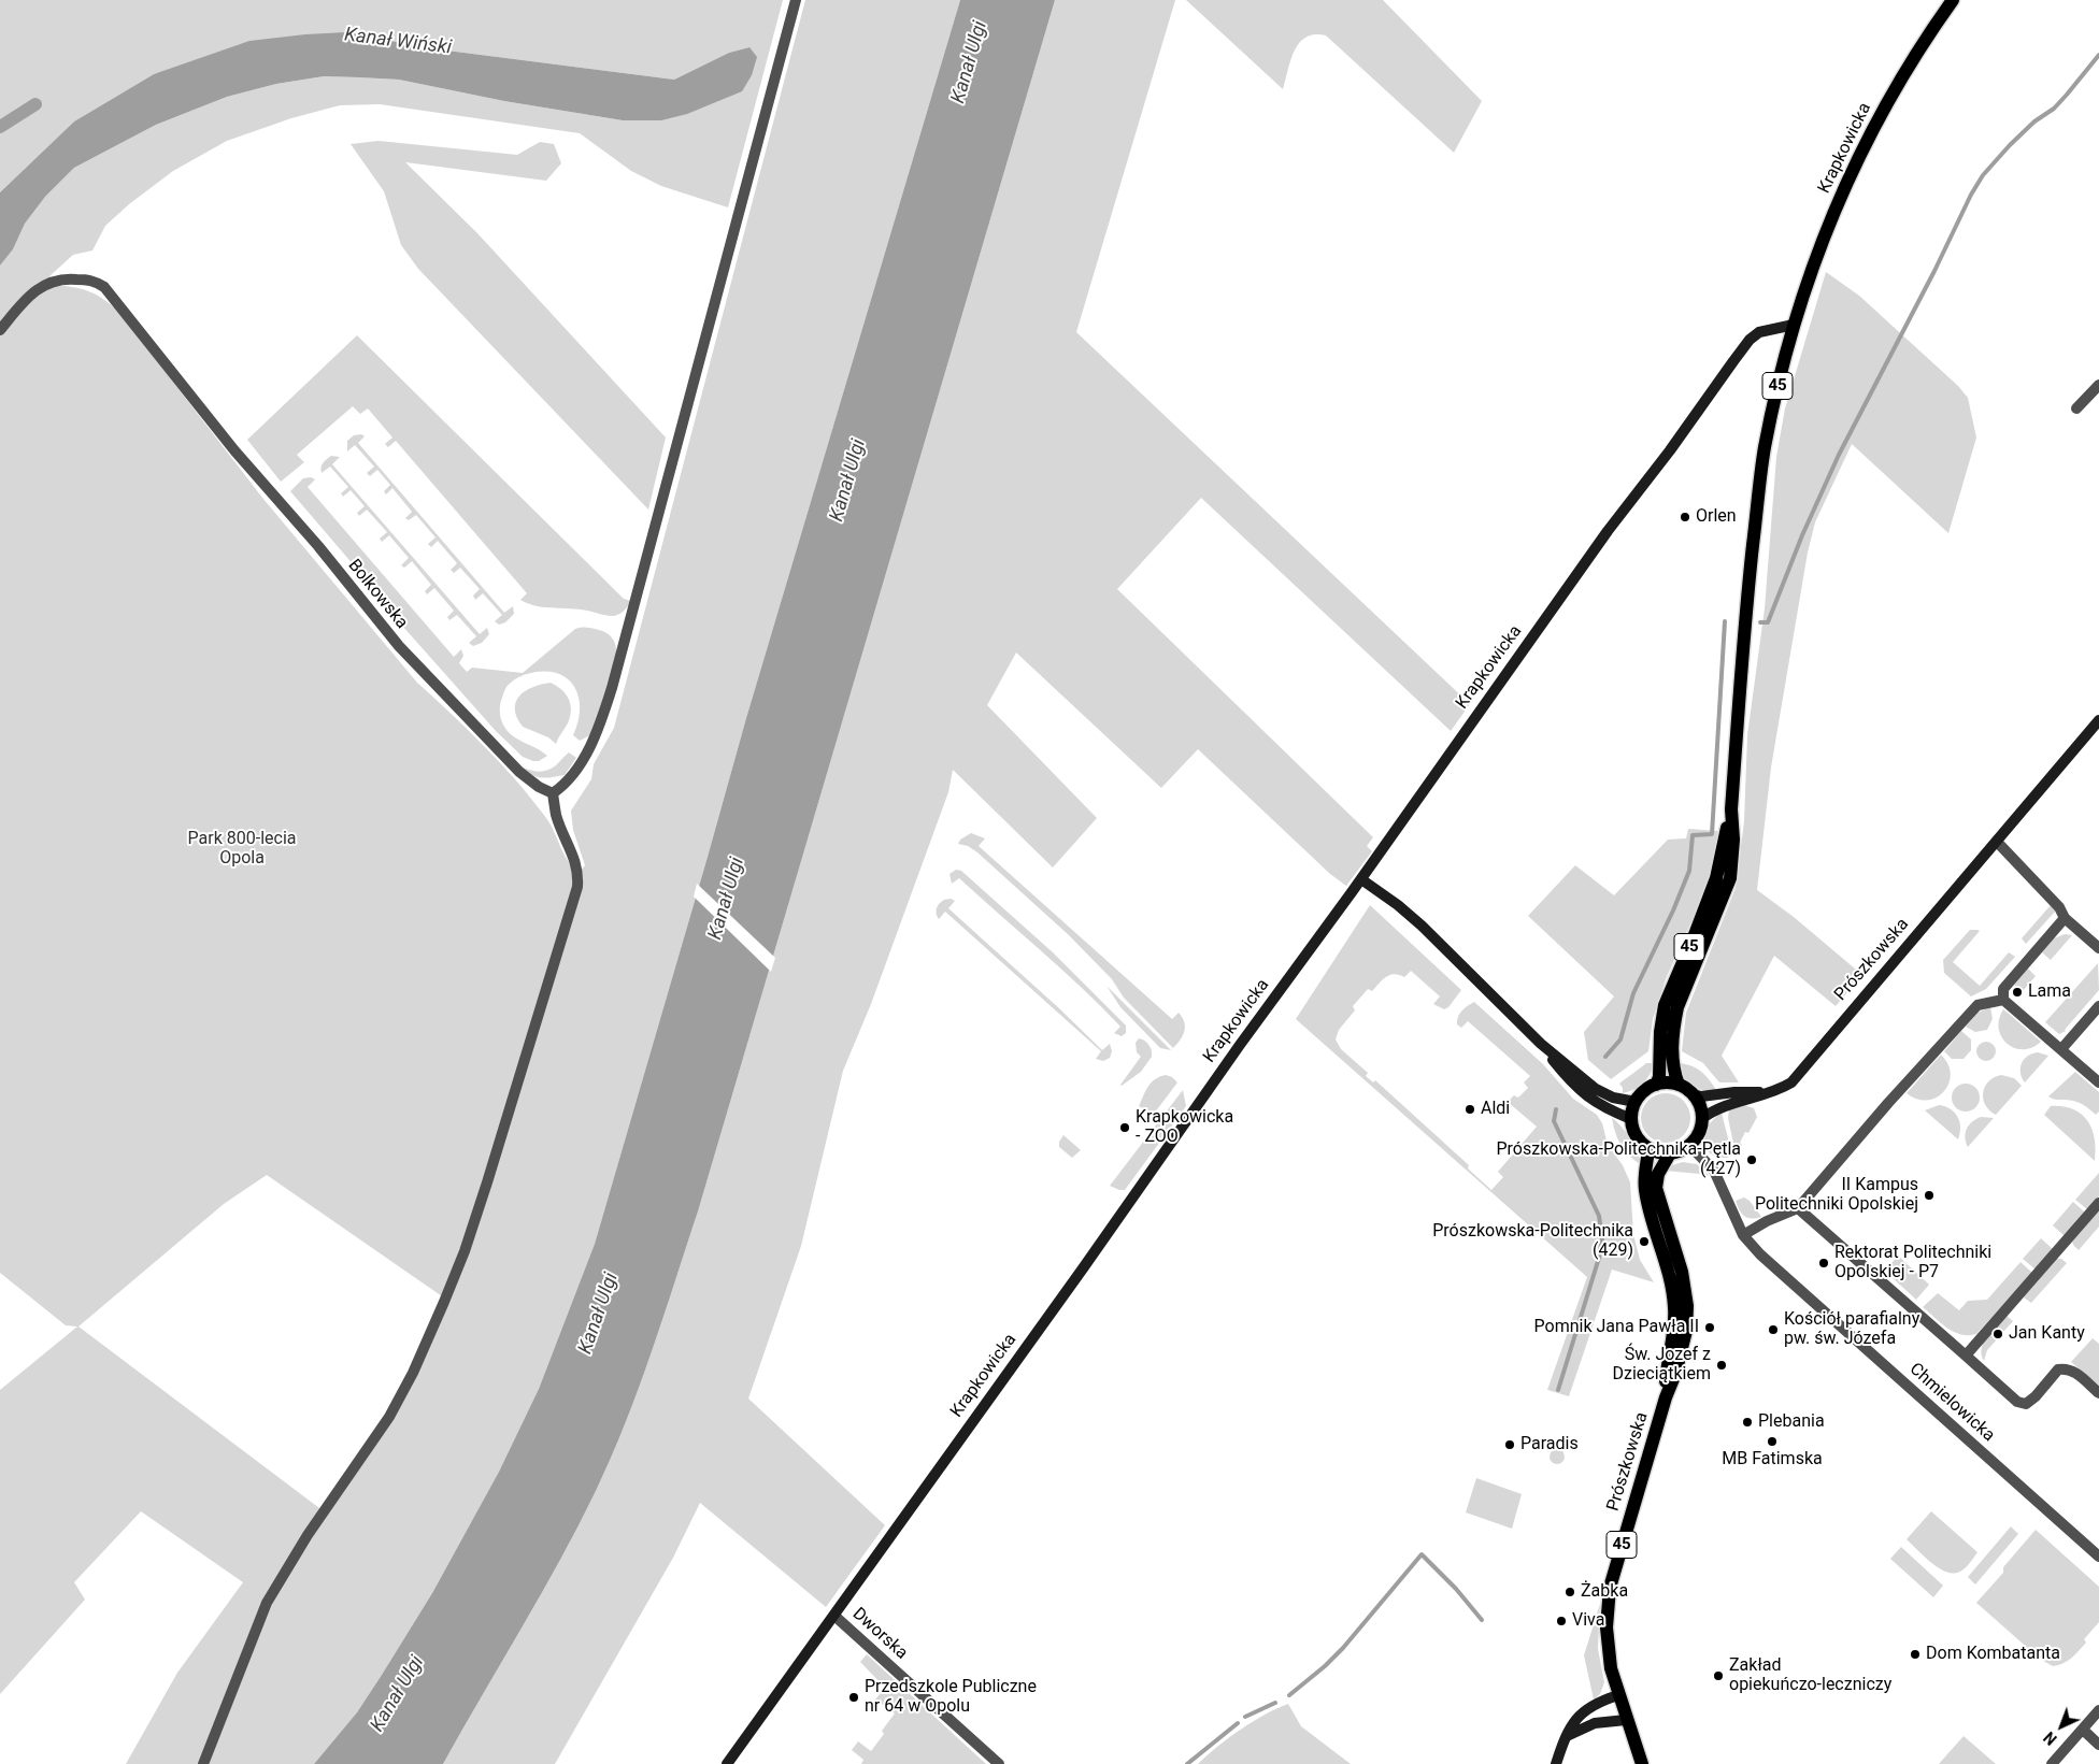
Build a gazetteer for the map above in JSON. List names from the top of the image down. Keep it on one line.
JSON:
{"streets":{"main road":["Krapkowicka","45","Prószkowska"],"street":["Bolkowska","Chmielowicka","Dworska"]},"crossings":[["Krapkowicka","Prószkowska"],["Krapkowicka","Chmielowicka"],["Krapkowicka","Dworska"],["45","Prószkowska"],["Prószkowska","Chmielowicka"]],"water":["Kanał Wiński","Kanał Ulgi"],"parks":["Park 800-lecia Opola"],"places":["Orlen","Lama","Aldi","Krapkowicka - ZOO","Prószkowska-Politechnika-Pętla (427)","II Kampus Politechniki Opolskiej","Prószkowska-Politechnika (429)","Rektorat Politechniki Opolskiej - P7","Pomnik Jana Pawła II","Kościół parafialny pw. św. Józefa","Jan Kanty","Św. Jozef z Dzieciątkiem","Plebania","MB Fatimska","Paradis","Żabka","Viva","Dom Kombatanta","Zakład opiekuńczo-leczniczy","Przedszkole Publiczne nr 64 w Opolu"],"north":"bottom left"}
